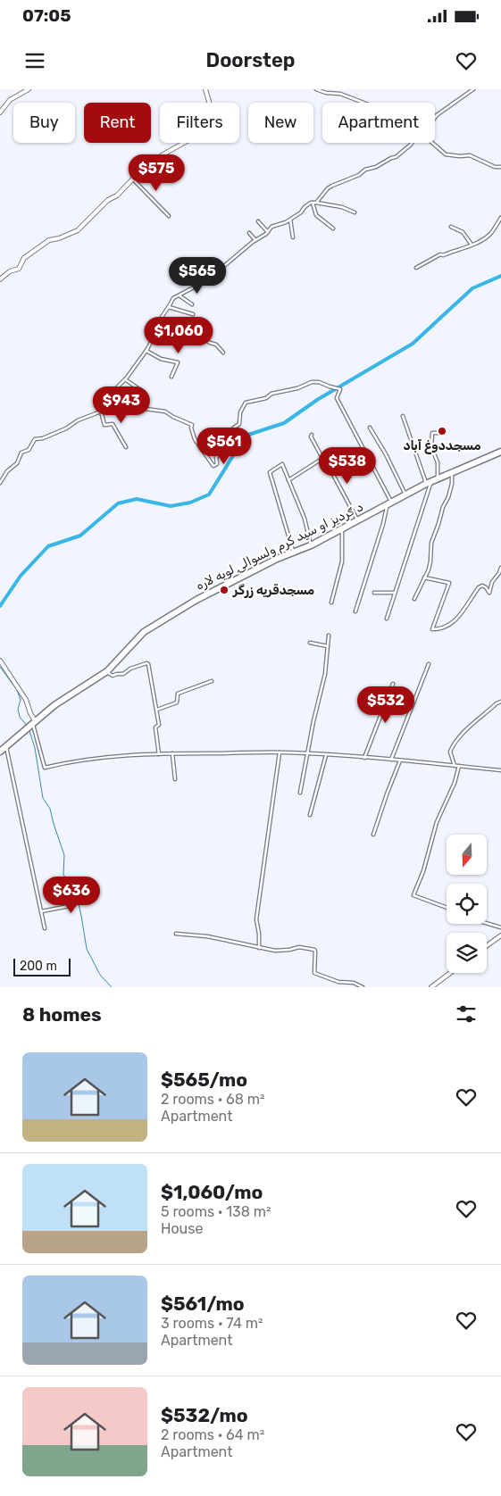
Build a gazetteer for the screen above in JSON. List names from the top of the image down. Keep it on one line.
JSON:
{"streets":{"highway":["د ګردیز او سید کرم ولسوالۍ لویه لاره"]},"places":["مسجددوغ آباد","مسجدقریه زرگر"],"scale_bar":"200 m","north":"bottom","page":{"status":"07:05","header":"Doorstep","chip":["Buy","Rent","Filters","New","Apartment"],"price":["$575","$565","$1,060","$943","$561","$538","$532","$636"],"scale":"200 m","heading":"8 homes","list":[{"name":"$565/mo","note":"2 rooms · 68 m² · Apartment"},{"name":"$1,060/mo","note":"5 rooms · 138 m² · House"},{"name":"$561/mo","note":"3 rooms · 74 m² · Apartment"},{"name":"$532/mo","note":"2 rooms · 64 m² · Apartment"}]}}
